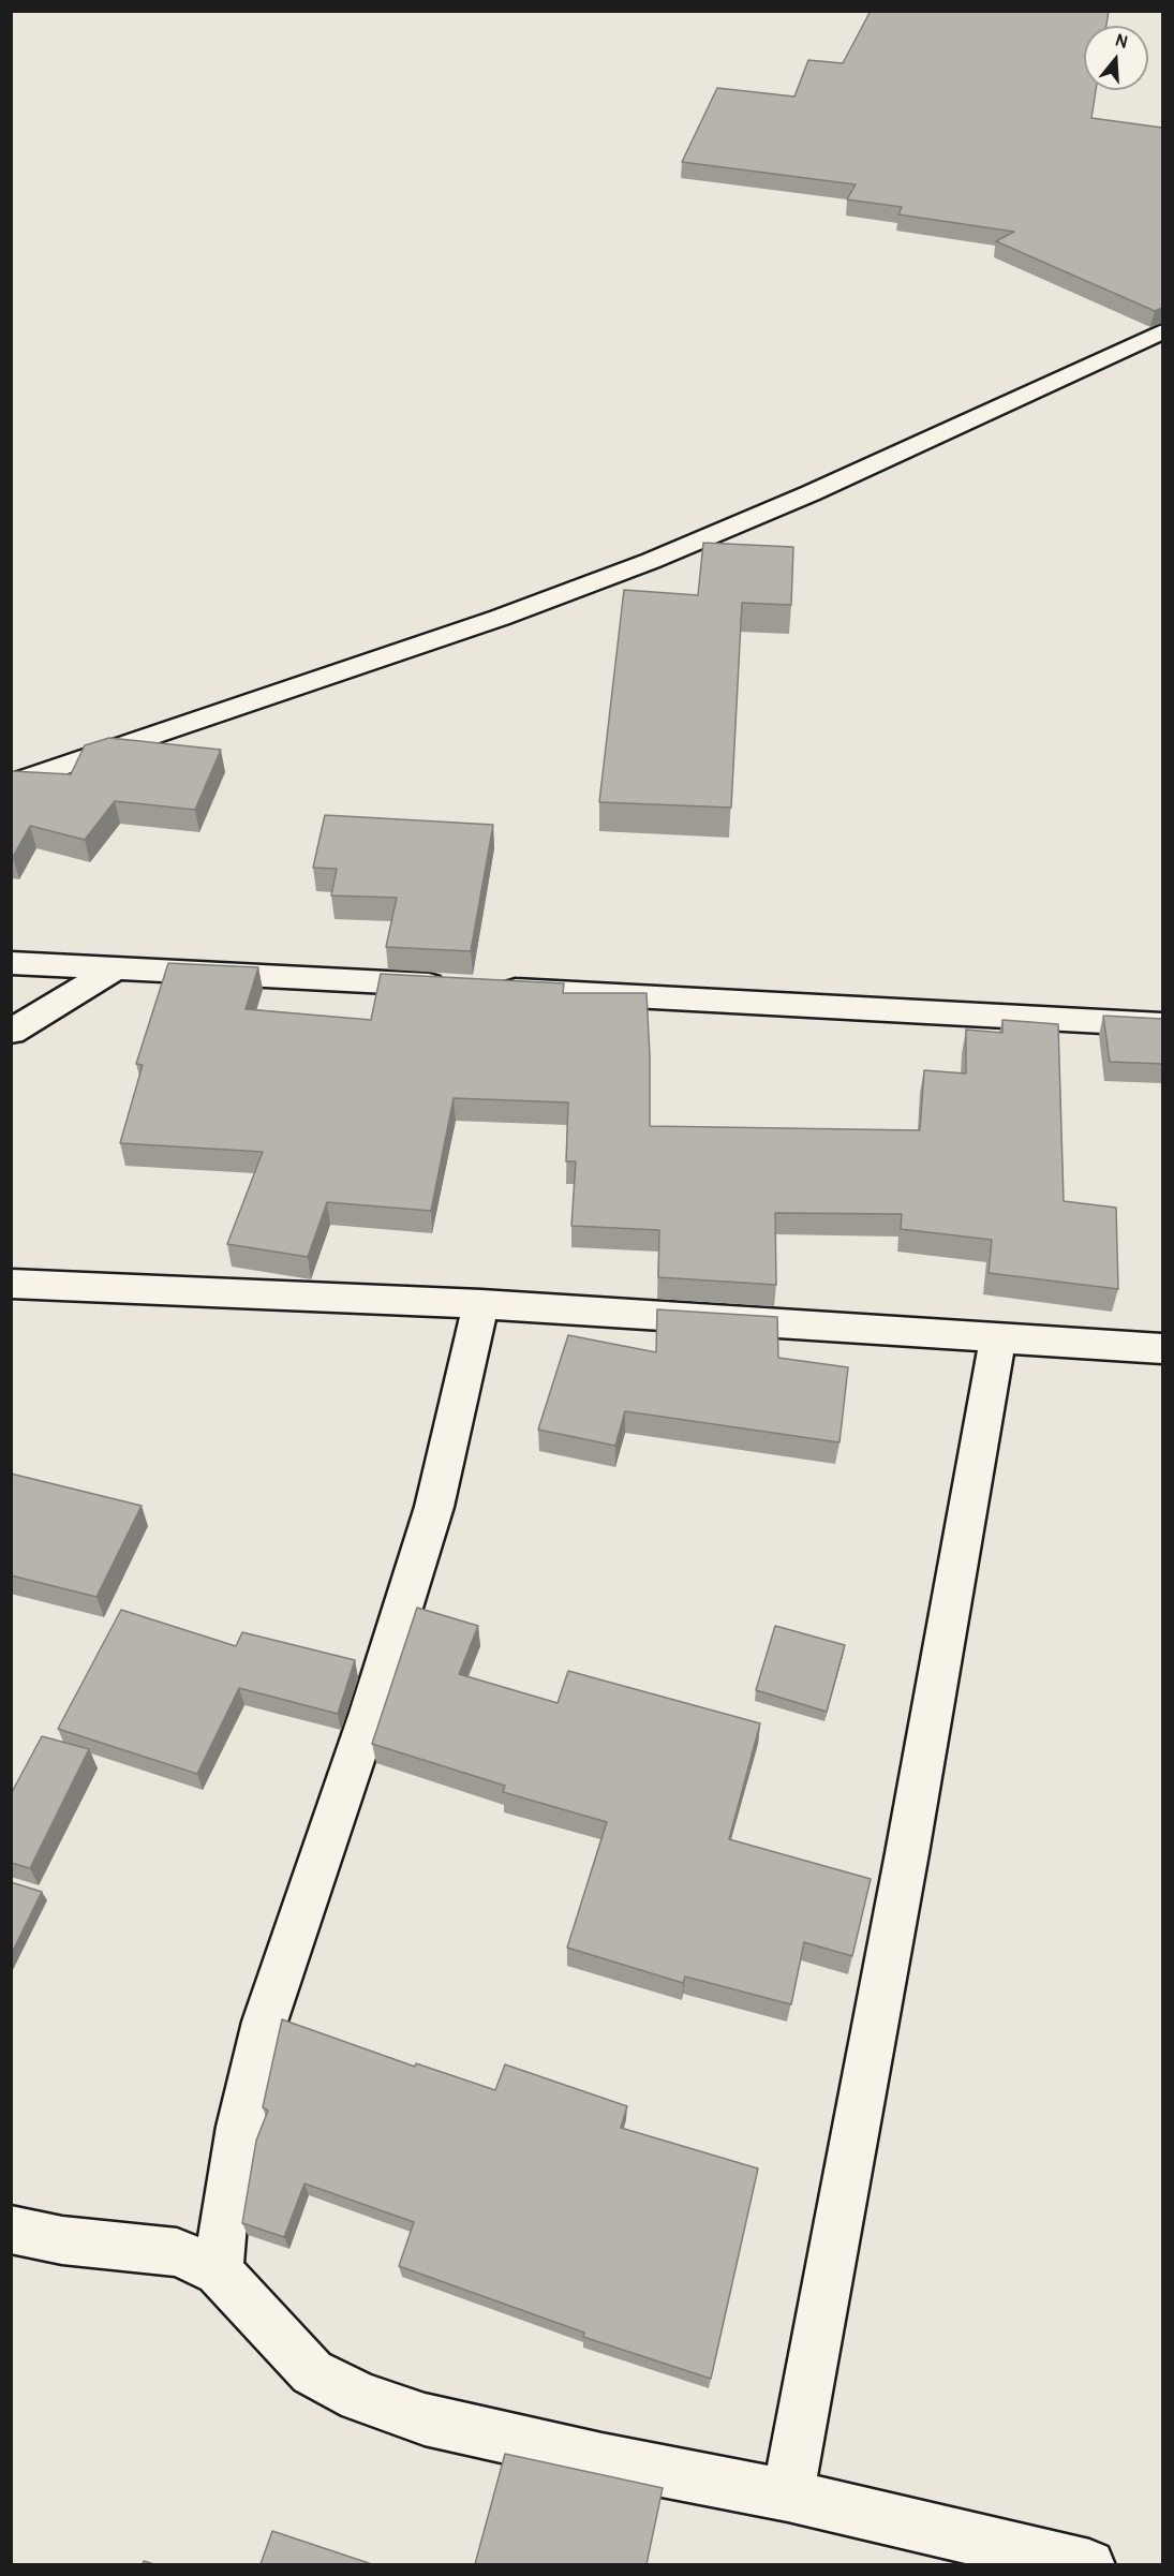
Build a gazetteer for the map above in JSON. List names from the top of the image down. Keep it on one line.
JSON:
{"north":"top"}
